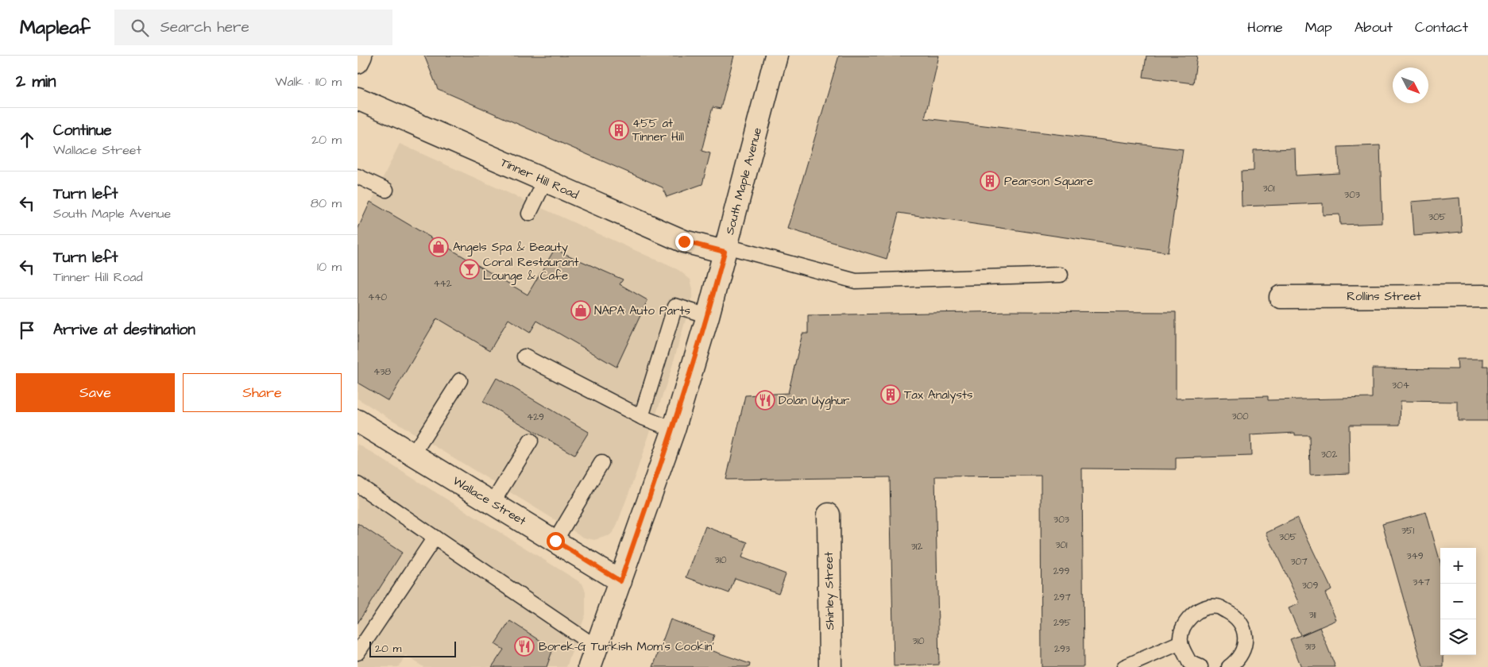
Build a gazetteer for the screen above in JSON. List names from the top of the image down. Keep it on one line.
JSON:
{"streets":{"street":["Tinner Hill Road","South Maple Avenue","Rollins Street","Wallace Street","Shirley Street"]},"crossings":[["Tinner Hill Road","South Maple Avenue"],["South Maple Avenue","Wallace Street"]],"places":{"building":["455 at Tinner Hill","Pearson Square","Tax Analysts"],"shop":["Angels Spa & Beauty","NAPA Auto Parts"],"bar":["Coral Restaurant Lounge & Cafe"],"restaurant":["Dolan Uyghur","Borek-G Turkish Mom's Cookin'"]},"house_numbers":["301","303","305","442","440","438","304","300","429","302","303","351","305","301","312","349","310","307","299","347","309","297","311","295","310","313","293"],"scale_bar":"20 m","north":"bottom right","page":{"header":"Mapleaf","search":"Search here","nav":["Home","Map","About","Contact"],"heading":["2 min","Walk · 110 m"],"list":[["Continue","Wallace Street","20 m"],["Turn left","South Maple Avenue","80 m"],["Turn left","Tinner Hill Road","10 m"],"Arrive at destination"],"buttons":["Save","Share"],"map_buttons":["+","−"],"scale":"20 m"}}
